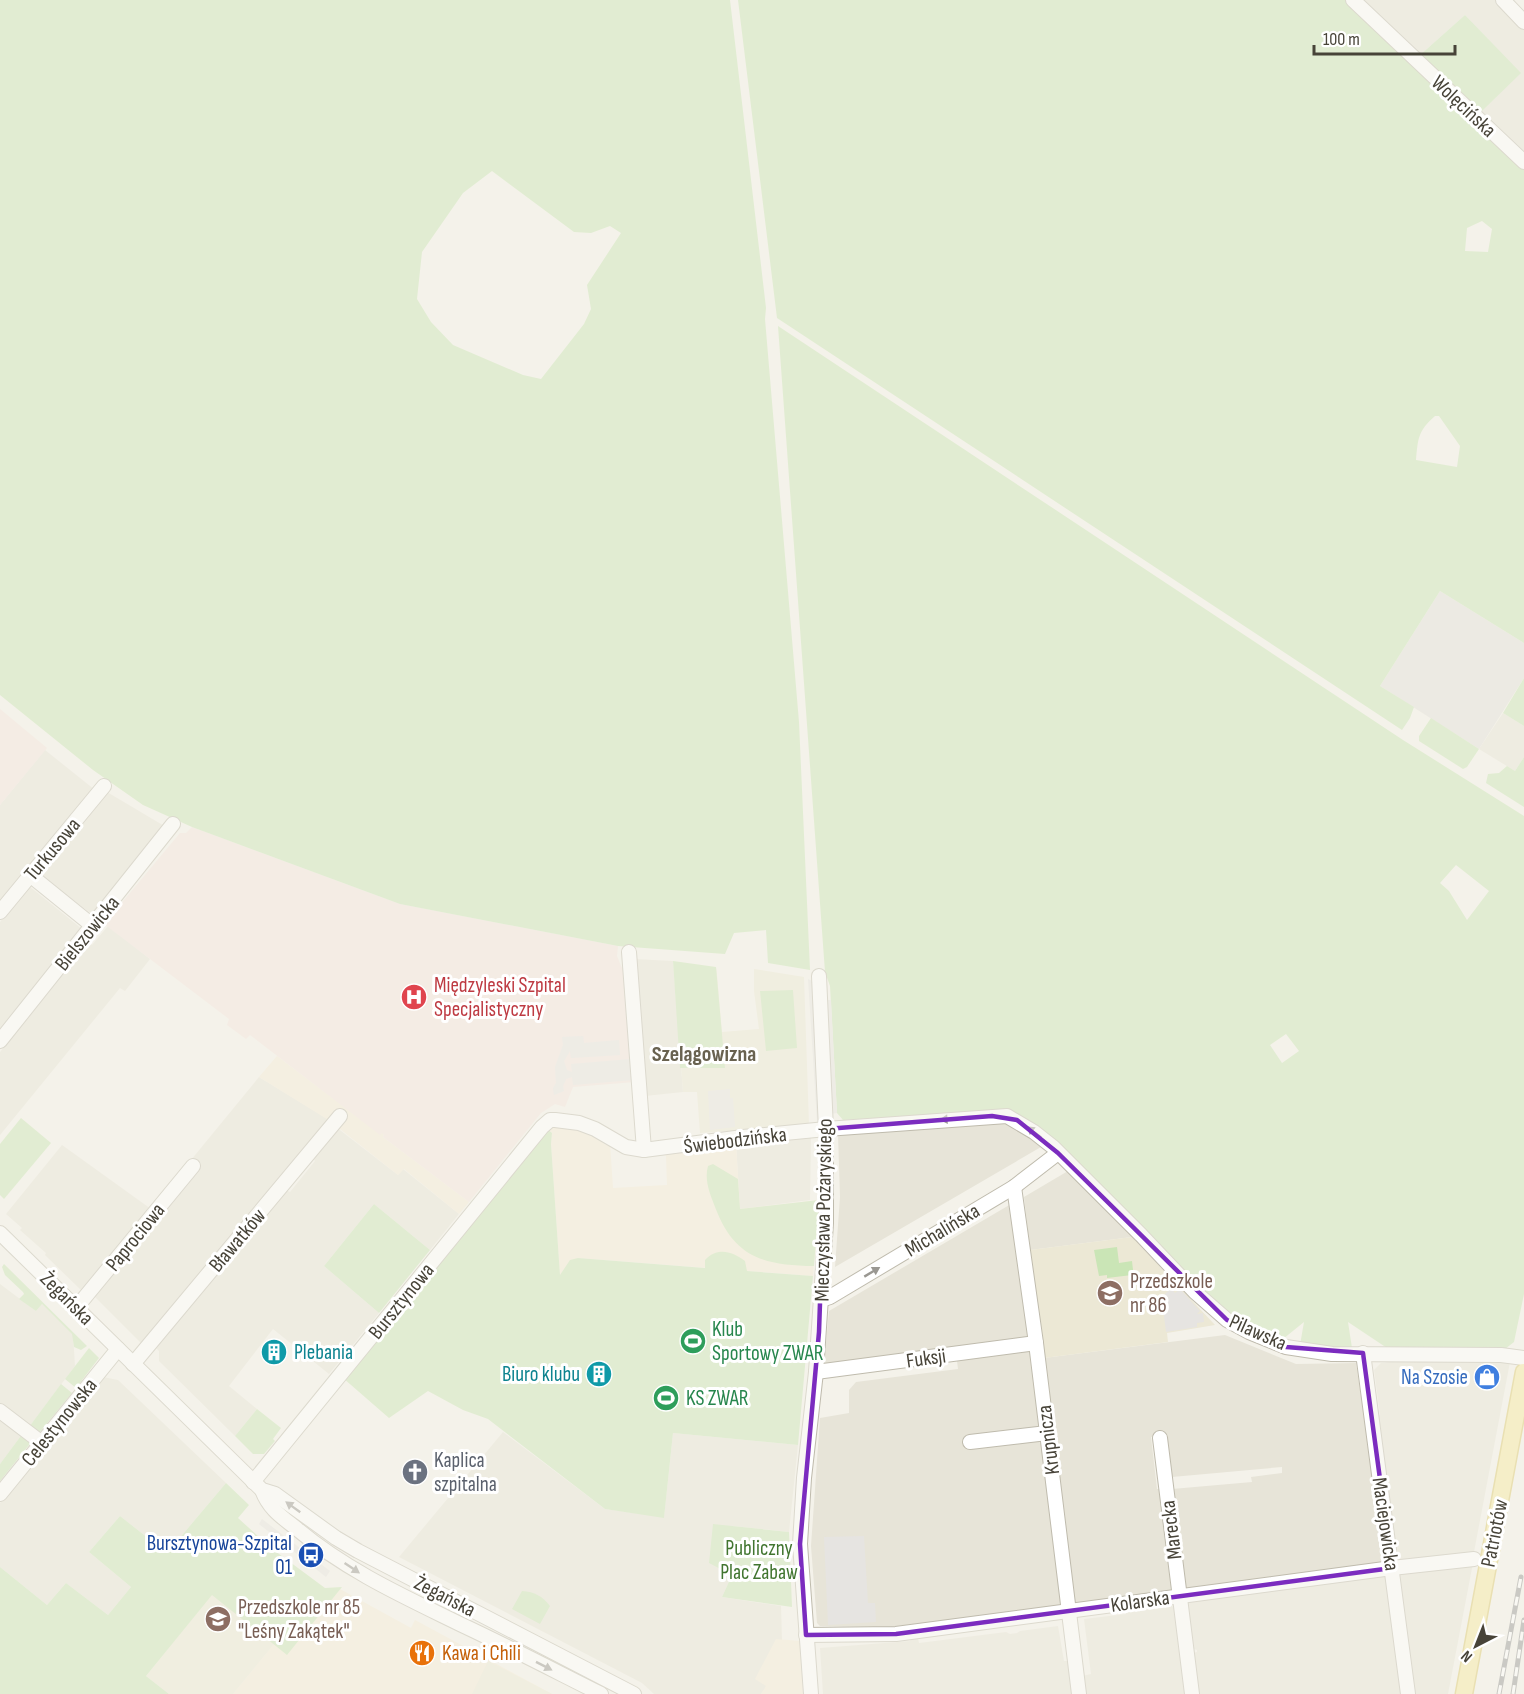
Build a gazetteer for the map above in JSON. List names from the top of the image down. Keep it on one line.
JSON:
{"streets":{"main road":["Patriotów"],"street":["Wolęcińska","Turkusowa","Bielszowicka","Świebodzińska","Mieczysława Pożaryskiego","Michalińska","Paprociowa","Bławatków","Żegańska","Bursztynowa","Pilawska","Fuksji","Celestynowska","Krupnicza","Maciejowicka","Marecka","Kolarska"]},"crossings":[["Świebodzińska","Mieczysława Pożaryskiego"],["Świebodzińska","Michalińska"],["Świebodzińska","Bursztynowa"],["Świebodzińska","Pilawska"],["Mieczysława Pożaryskiego","Michalińska"],["Mieczysława Pożaryskiego","Fuksji"],["Mieczysława Pożaryskiego","Kolarska"],["Michalińska","Pilawska"],["Michalińska","Krupnicza"],["Paprociowa","Żegańska"],["Bławatków","Żegańska"],["Żegańska","Bursztynowa"],["Żegańska","Celestynowska"],["Pilawska","Maciejowicka"],["Fuksji","Krupnicza"],["Krupnicza","Kolarska"],["Maciejowicka","Kolarska"],["Marecka","Kolarska"]],"one_way":["Świebodzińska","Michalińska"],"districts":["Szelągowizna"],"parks":["Publiczny Plac Zabaw"],"places":{"hospital":["Międzyleski Szpital Specjalistyczny"],"school or university":["Przedszkole nr 86","Przedszkole nr 85 \"Leśny Zakątek\""],"sports":["Klub Sportowy ZWAR","KS ZWAR"],"building":["Plebania","Biuro klubu"],"shop":["Na Szosie"],"church":["Kaplica szpitalna"],"bus stop":["Bursztynowa-Szpital 01"],"restaurant":["Kawa i Chili"]},"scale_bar":"100 m","north":"bottom left"}
